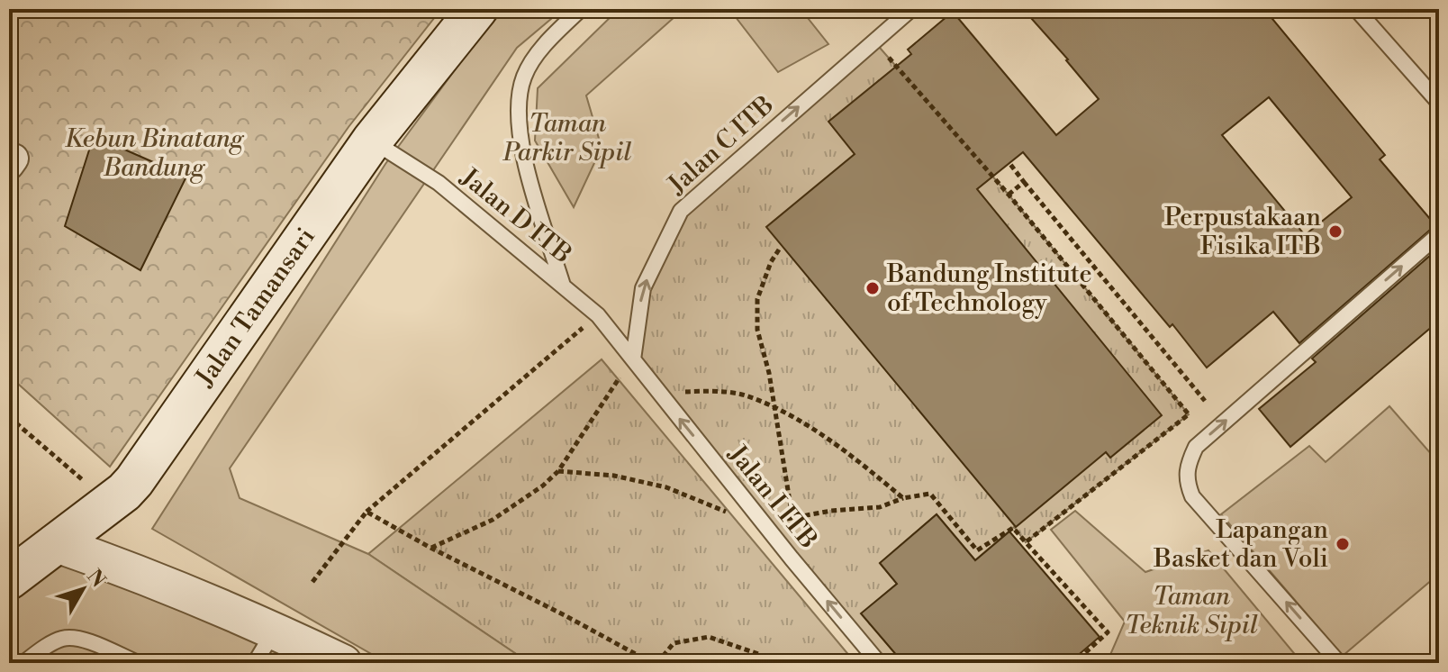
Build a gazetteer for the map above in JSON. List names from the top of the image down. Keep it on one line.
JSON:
{"streets":{"main road":["Jalan Tamansari"],"lane":["Jalan C ITB","Jalan D ITB","Jalan I ITB"]},"crossings":[["Jalan C ITB","Jalan D ITB"],["Jalan C ITB","Jalan I ITB"],["Jalan D ITB","Jalan Tamansari"],["Jalan D ITB","Jalan I ITB"]],"one_way":["Jalan C ITB","Jalan I ITB"],"parks":["Taman Parkir Sipil","Kebun Binatang Bandung","Taman Teknik Sipil"],"places":["Perpustakaan Fisika ITB","Bandung Institute of Technology","Lapangan Basket dan Voli"],"north":"top right"}
